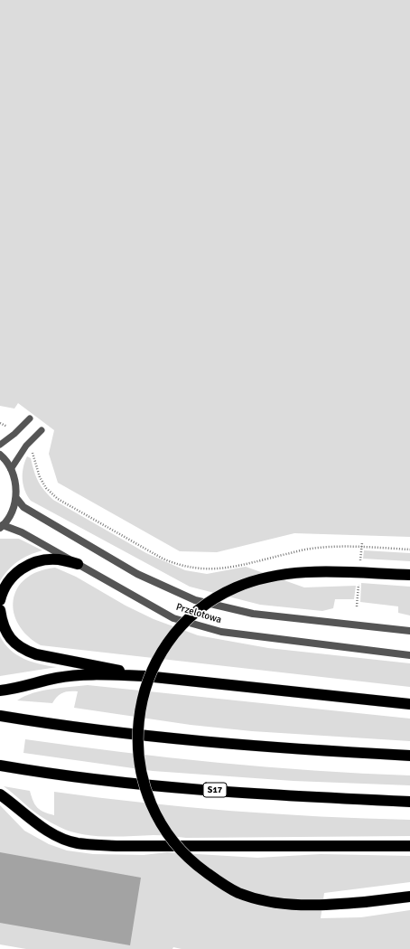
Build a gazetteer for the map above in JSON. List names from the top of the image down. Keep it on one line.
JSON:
{"streets":{"highway":["S17"],"street":["Przelotowa"]}}
